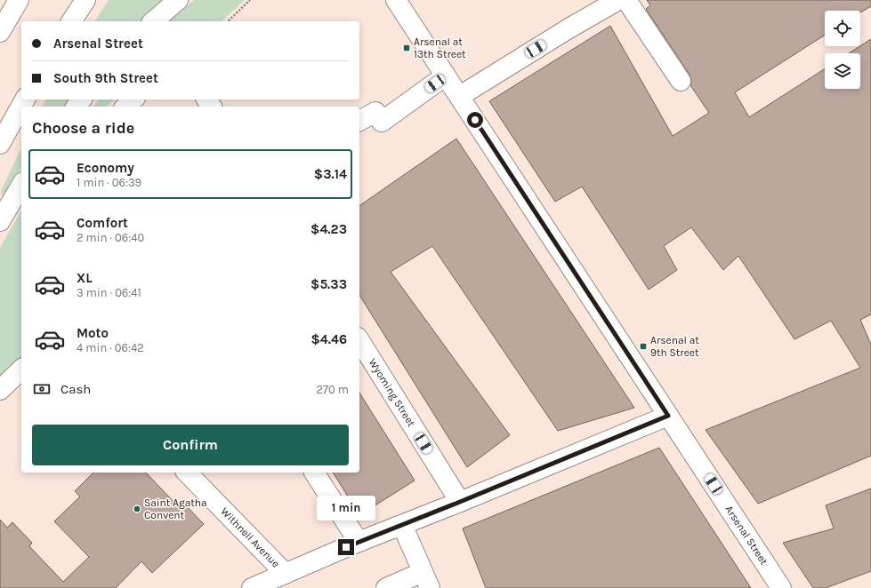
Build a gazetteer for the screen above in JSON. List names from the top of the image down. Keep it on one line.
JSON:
{"streets":{"main road":["Wyoming Street","Arsenal Street","Withnell Avenue"]},"places":{"transit":["Arsenal at 13th Street","Arsenal at 9th Street"],"other":["Saint Agatha Convent"]},"page":{"banner":["Arsenal Street","South 9th Street"],"heading":"Choose a ride","list":[{"name":"Economy","note":"1 min · 06:39","value":"$3.14"},{"name":"Comfort","note":"2 min · 06:40","value":"$4.23"},{"name":"XL","note":"3 min · 06:41","value":"$5.33"},{"name":"Moto","note":"4 min · 06:42","value":"$4.46"}],"pay":["Cash","270 m"],"buttons":"Confirm","bubble":"1 min"}}
